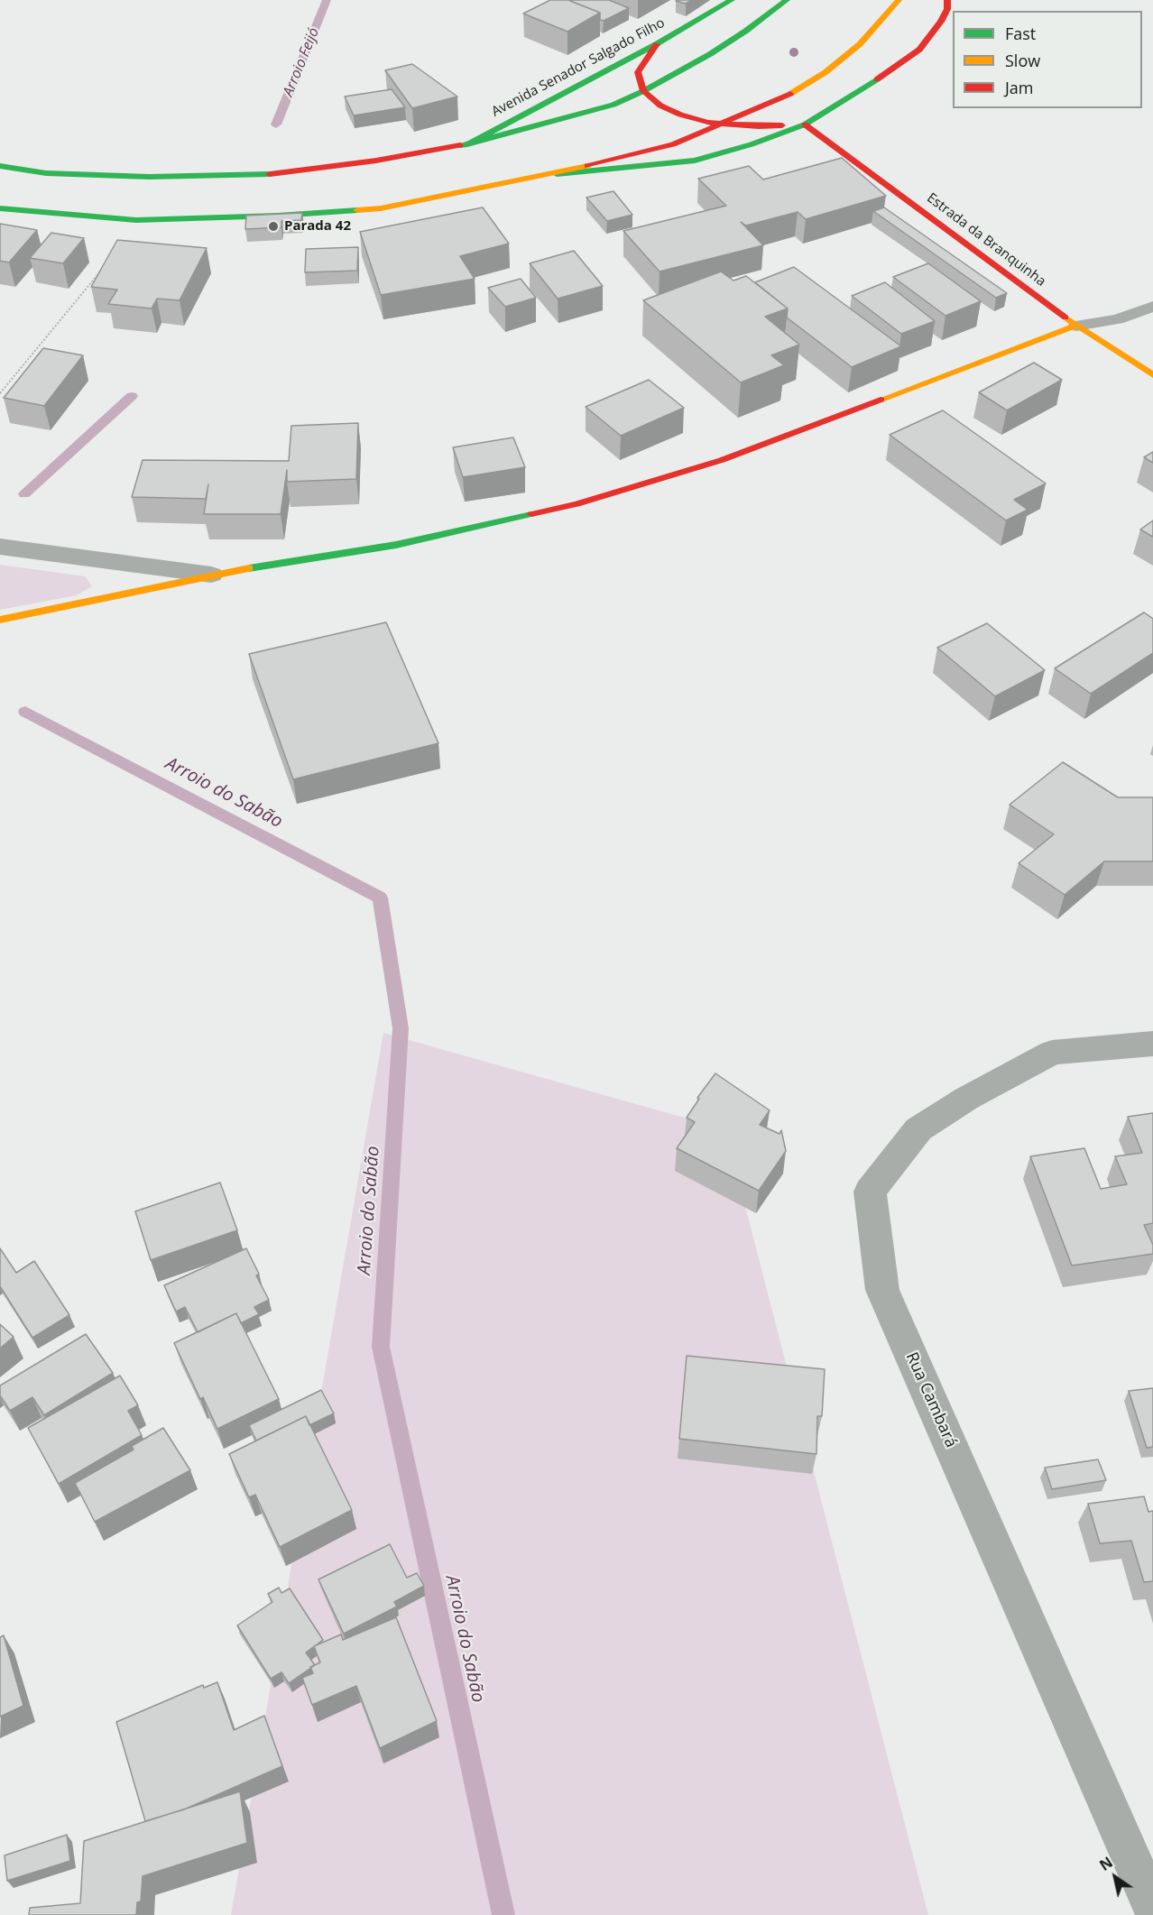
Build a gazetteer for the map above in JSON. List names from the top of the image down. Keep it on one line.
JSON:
{"streets":{"main road":["Avenida Senador Salgado Filho","Estrada da Branquinha"],"street":["Rua Cambará"]},"water":["Arroio Feijó","Arroio do Sabão"],"places":["Parada 42"],"legend":["Fast","Slow","Jam"],"north":"top left"}
